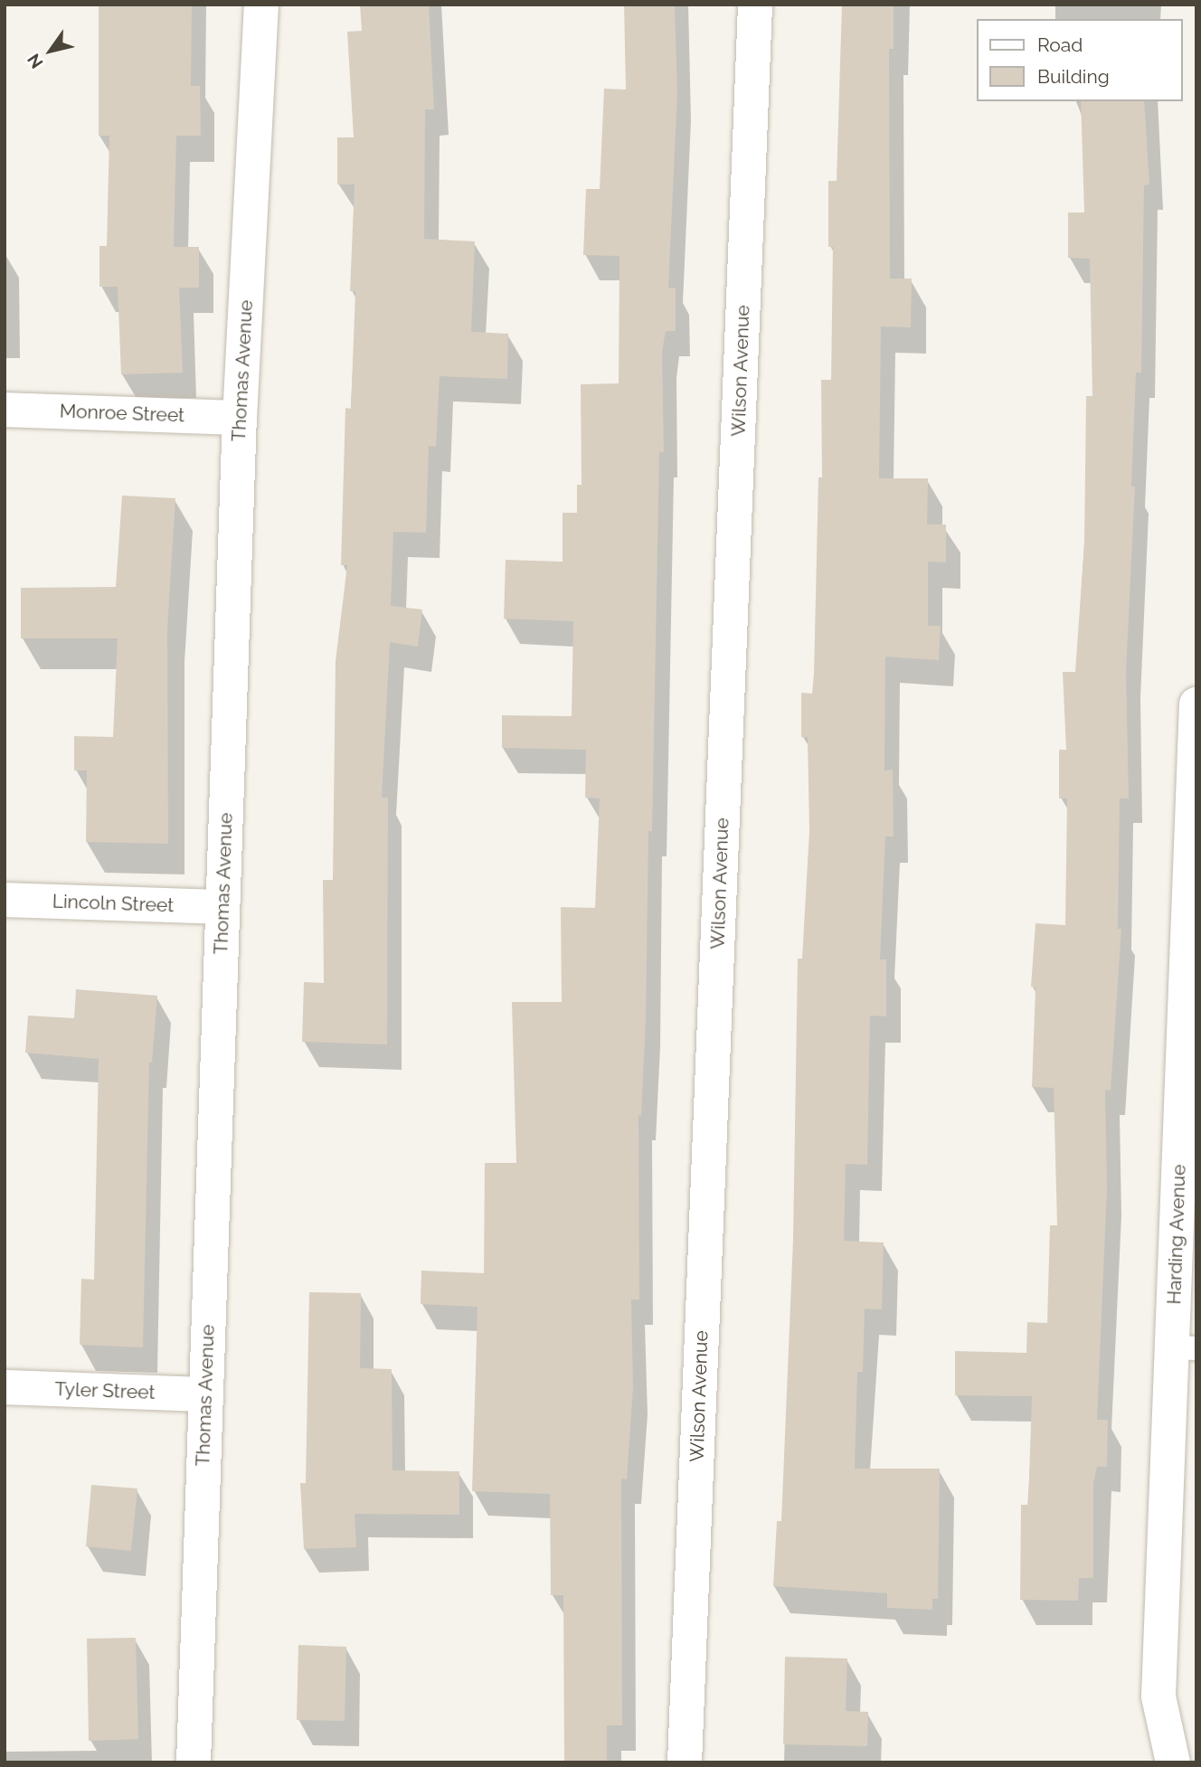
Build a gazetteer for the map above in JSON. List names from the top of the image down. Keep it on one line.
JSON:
{"streets":{"street":["Thomas Avenue","Wilson Avenue","Monroe Street","Lincoln Street","Harding Avenue","Tyler Street"]},"crossings":[["Thomas Avenue","Monroe Street"],["Thomas Avenue","Lincoln Street"],["Thomas Avenue","Tyler Street"]],"legend":["Road","Building"],"north":"bottom left"}
